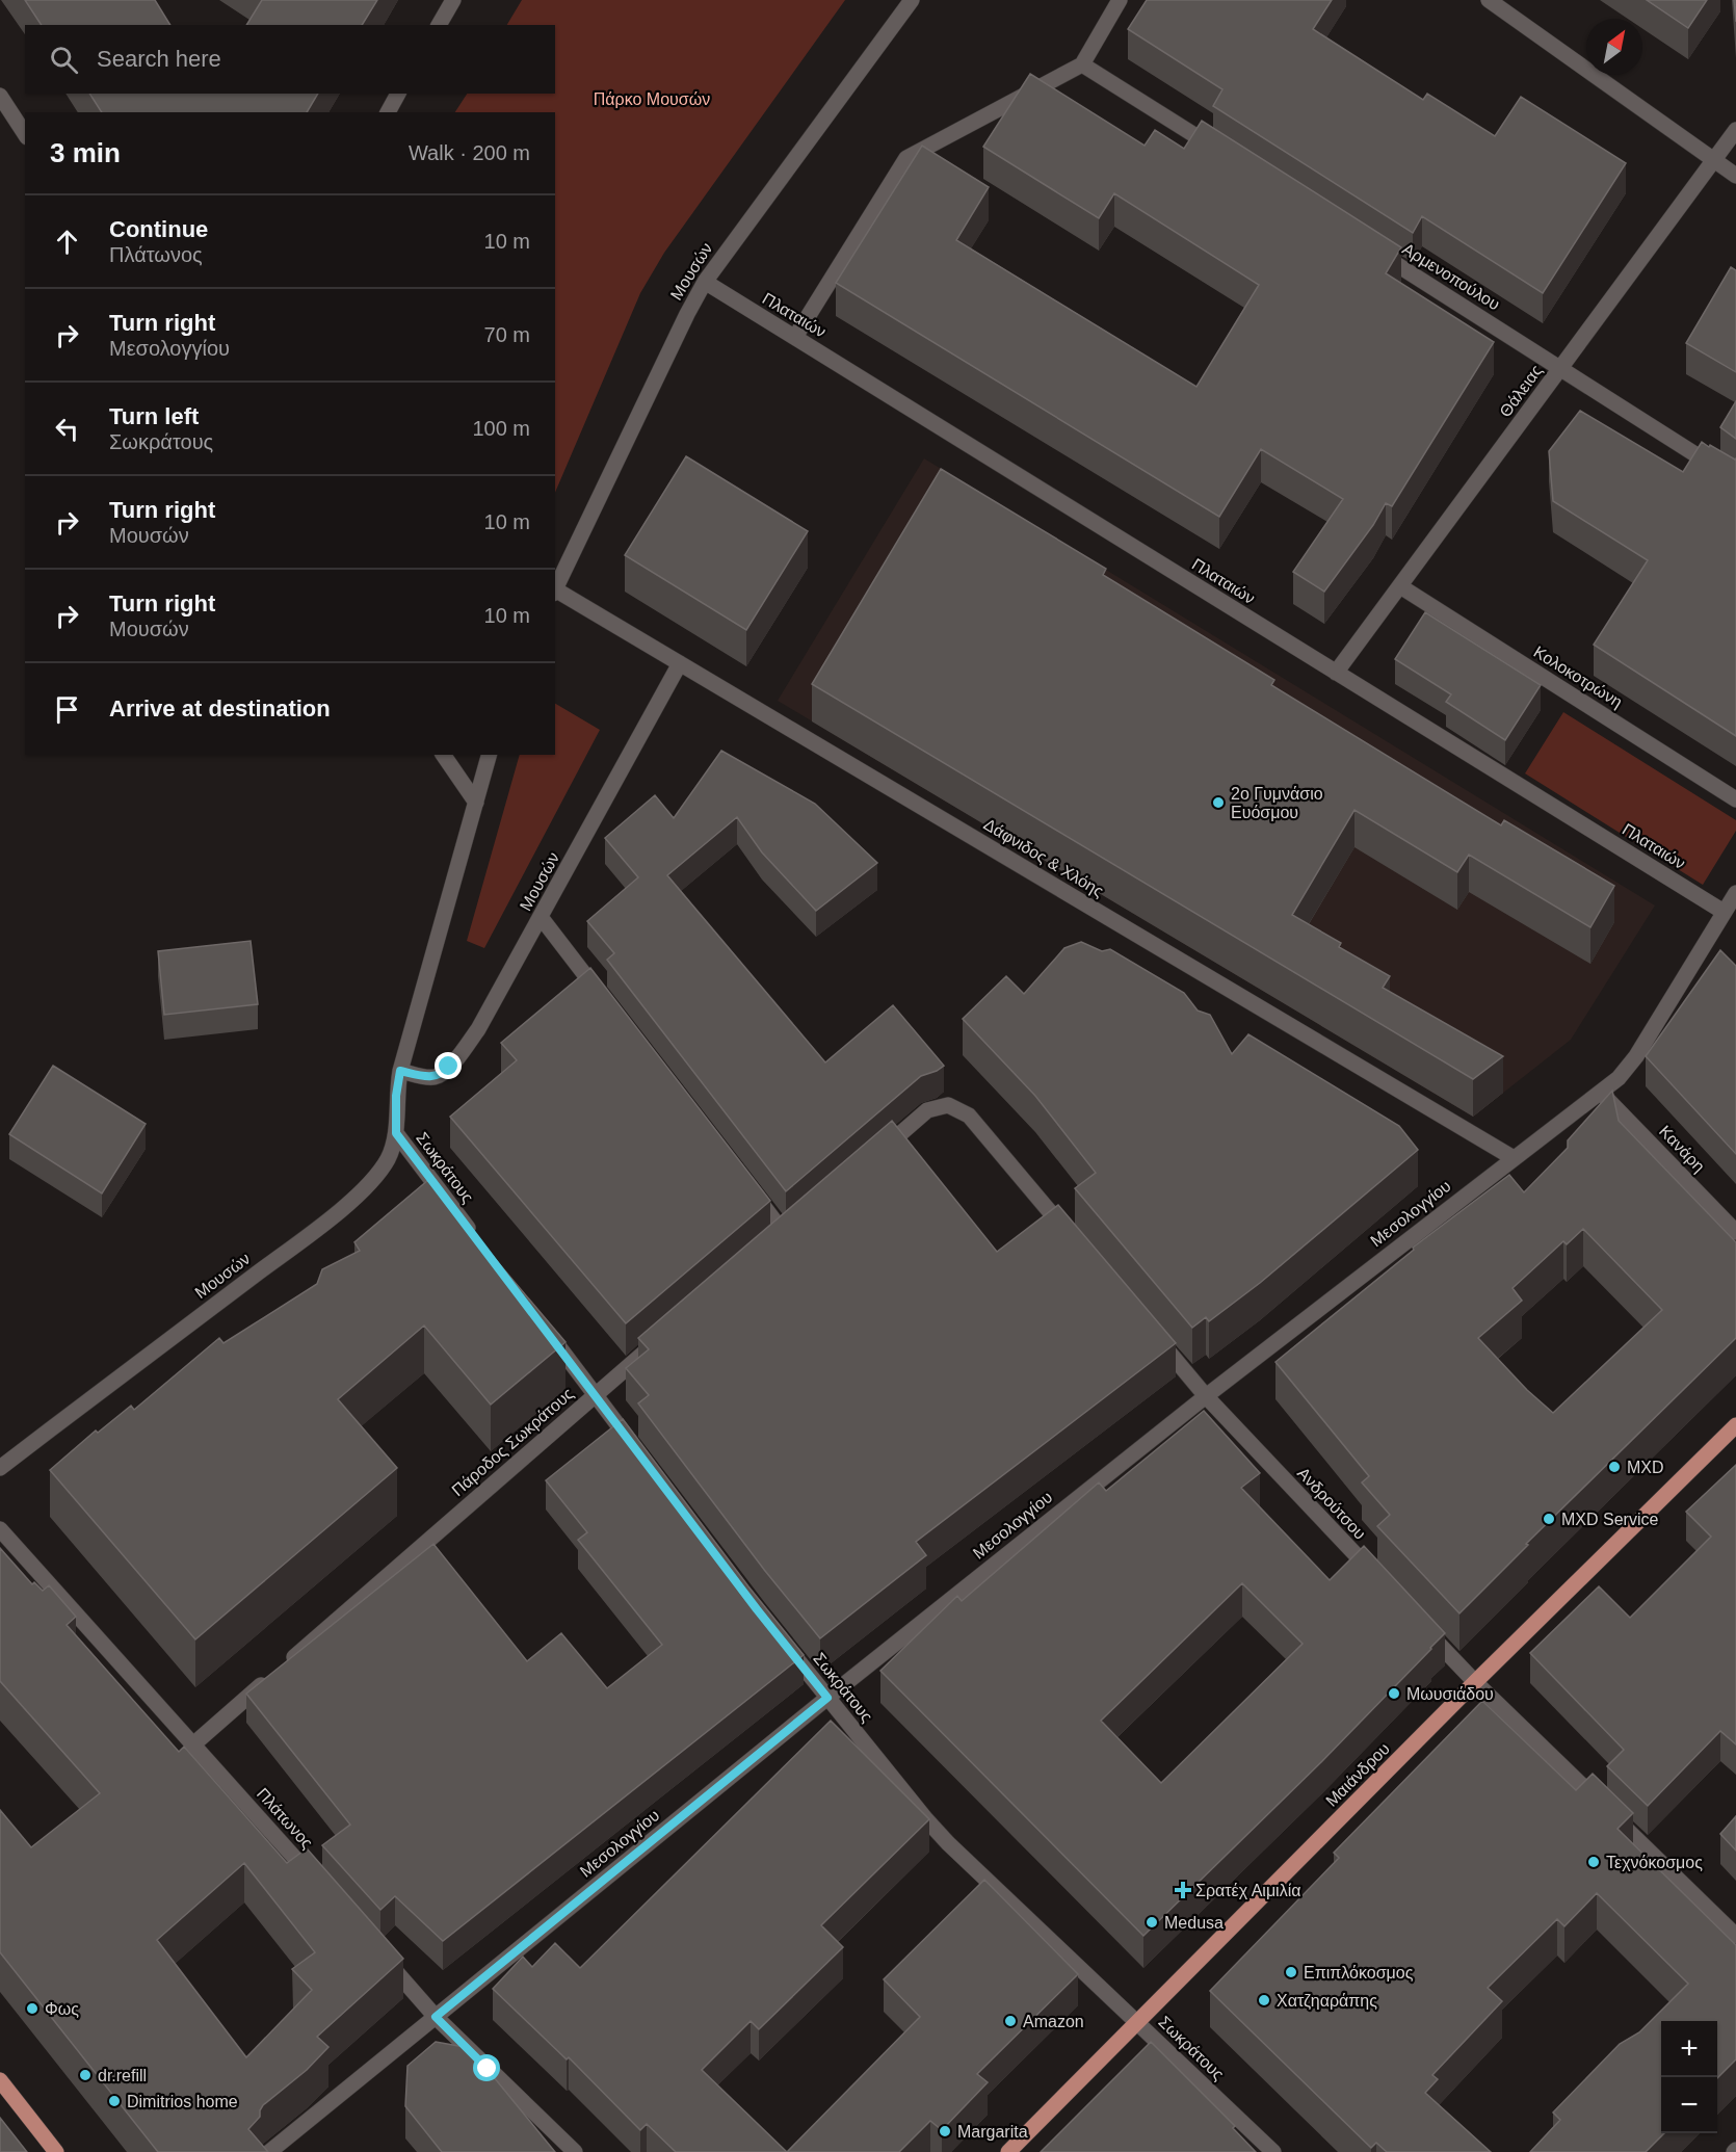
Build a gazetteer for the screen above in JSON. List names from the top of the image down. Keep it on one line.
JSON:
{"streets":{"main road":["Μαιάνδρου"],"street":["Μουσών","Αρμενοπούλου","Πλαταιών","Θάλειας","Κολοκοτρώνη","Δάφνιδος & Χλόης","Κανάρη","Σωκράτους","Μεσολογγίου","Πάροδος Σωκράτους","Ανδρούτσου","Πλάτωνος"]},"crossings":[["Μουσών","Πλαταιών"],["Μουσών","Δάφνιδος & Χλόης"],["Μουσών","Σωκράτους"],["Αρμενοπούλου","Θάλειας"],["Πλαταιών","Θάλειας"],["Πλαταιών","Μεσολογγίου"],["Θάλειας","Κολοκοτρώνη"],["Δάφνιδος & Χλόης","Μεσολογγίου"],["Κανάρη","Μεσολογγίου"],["Σωκράτους","Μεσολογγίου"],["Σωκράτους","Μαιάνδρου"],["Μεσολογγίου","Ανδρούτσου"],["Πάροδος Σωκράτους","Πλάτωνος"]],"parks":["Πάρκο Μουσών"],"places":{"other":["2ο Γυμνάσιο Ευόσμου","MXD","MXD Service","Μωυσιάδου","Τεχνόκοσμος","Medusa","Επιπλόκοσμος","Χατζηαράπης","Φως","Amazon","dr.refill","Dimitrios home","Margarita"],"health":["Σρατέχ Αιμιλία"]},"north":"top right","page":{"search":"Search here","heading":["3 min","Walk · 200 m"],"list":[["Continue","Πλάτωνος","10 m"],["Turn right","Μεσολογγίου","70 m"],["Turn left","Σωκράτους","100 m"],["Turn right","Μουσών","10 m"],["Turn right","Μουσών","10 m"],"Arrive at destination"],"map_buttons":["+","−"]}}
